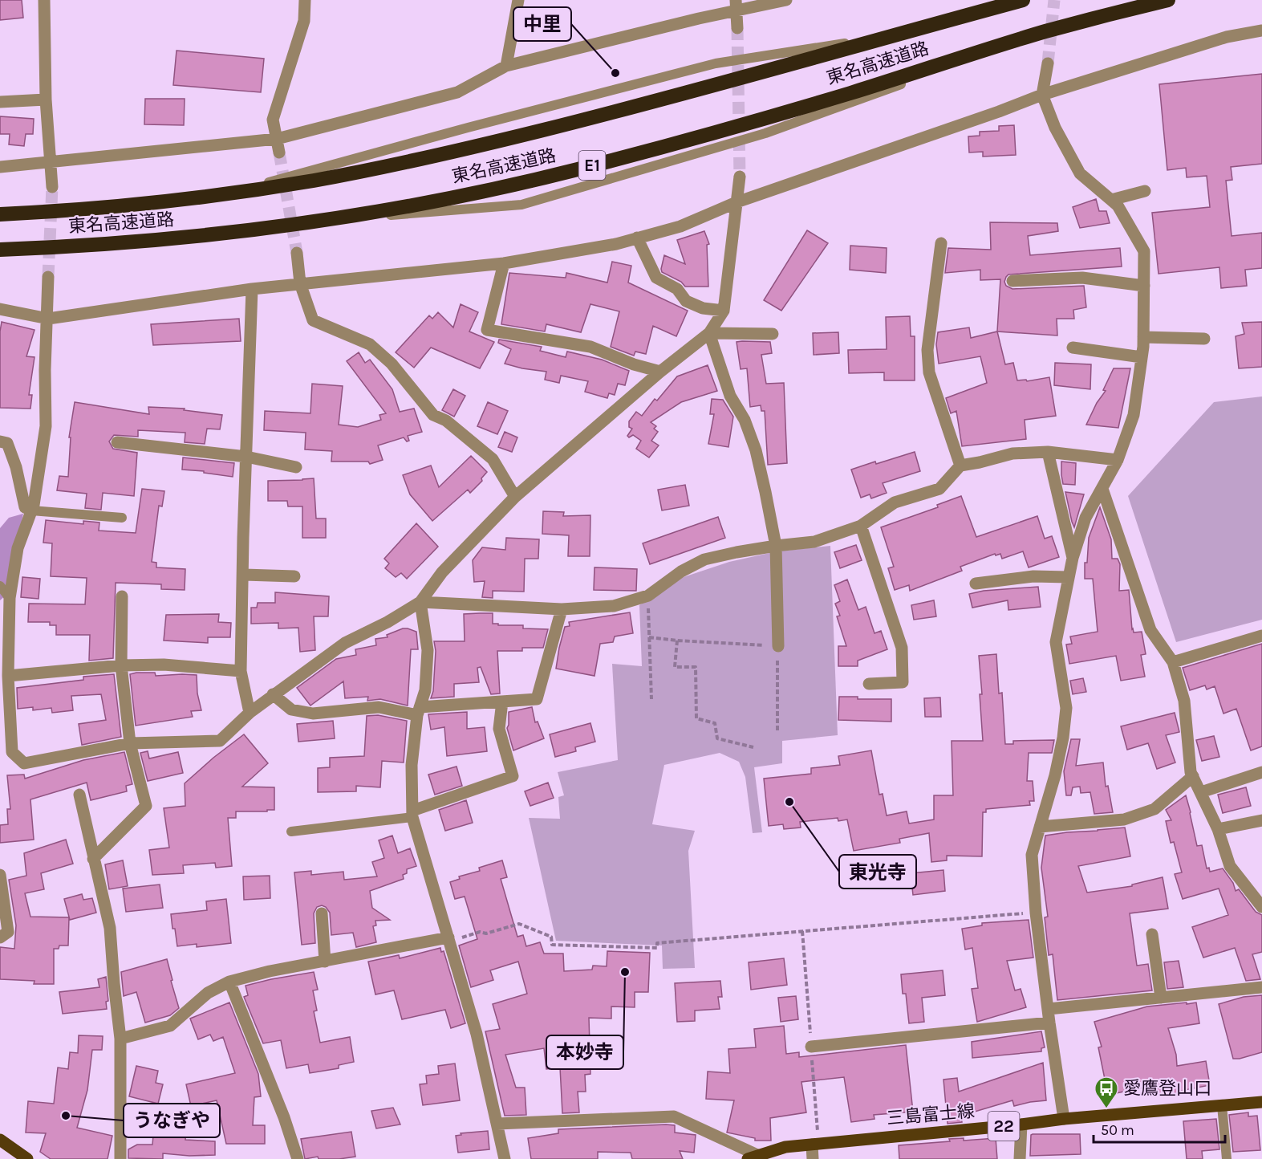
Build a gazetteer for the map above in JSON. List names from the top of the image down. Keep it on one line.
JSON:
{"streets":{"highway":["東名高速道路","E1"],"main road":["三島富士線","22"]},"places":{"other":["中里","東光寺","本妙寺","うなぎや"],"bus stop":["愛鷹登山口"]},"scale_bar":"50 m"}
